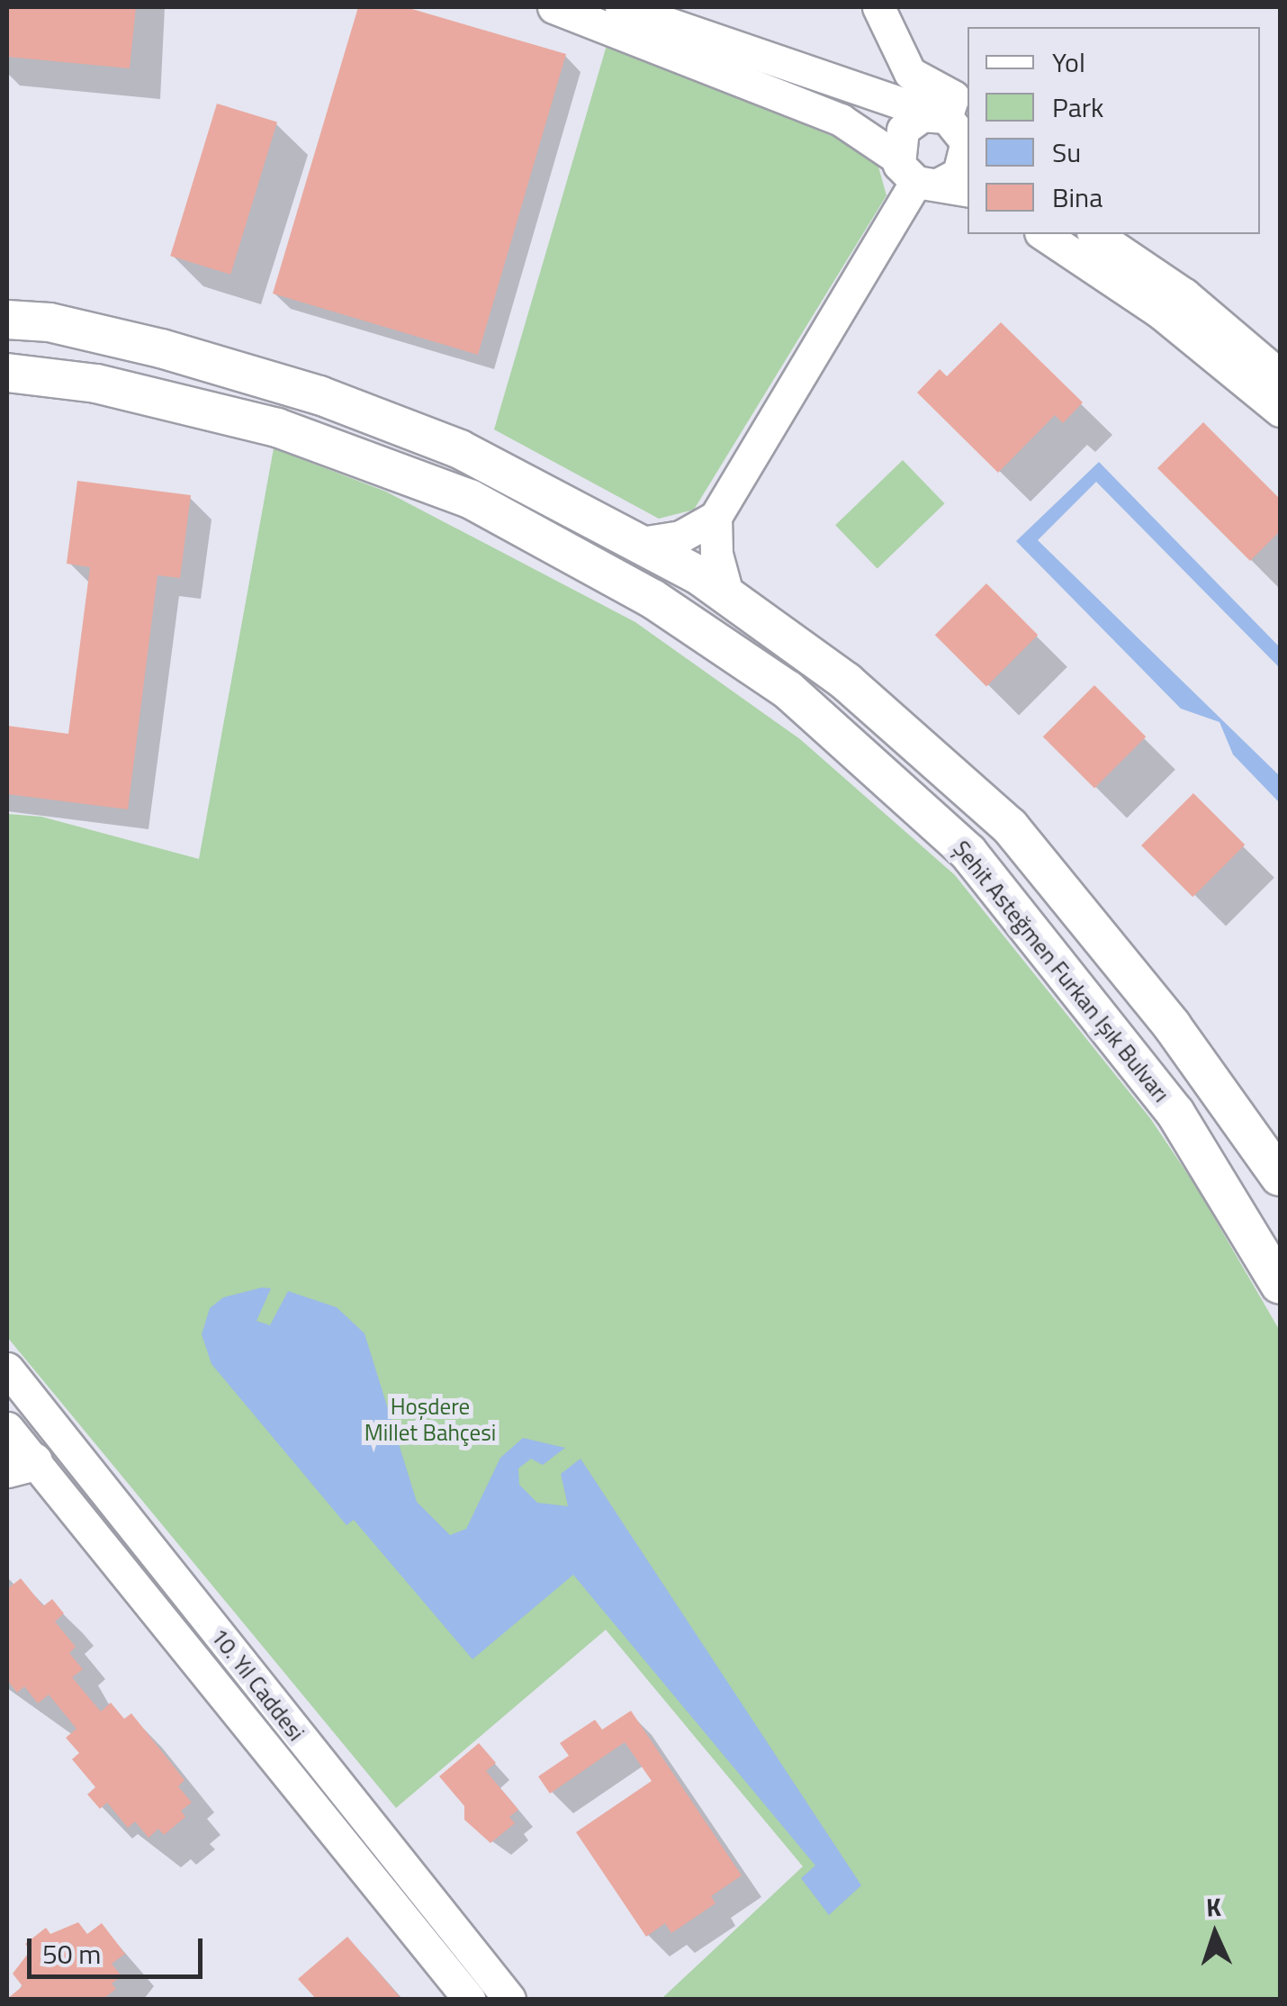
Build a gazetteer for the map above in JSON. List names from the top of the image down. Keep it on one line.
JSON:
{"streets":{"main road":["Şehit Asteğmen Furkan Işık Bulvarı"],"street":["10. Yıl Caddesi"]},"parks":["Hoşdere Millet Bahçesi"],"legend":["Yol","Park","Su","Bina"],"scale_bar":"50 m","north":"top"}
